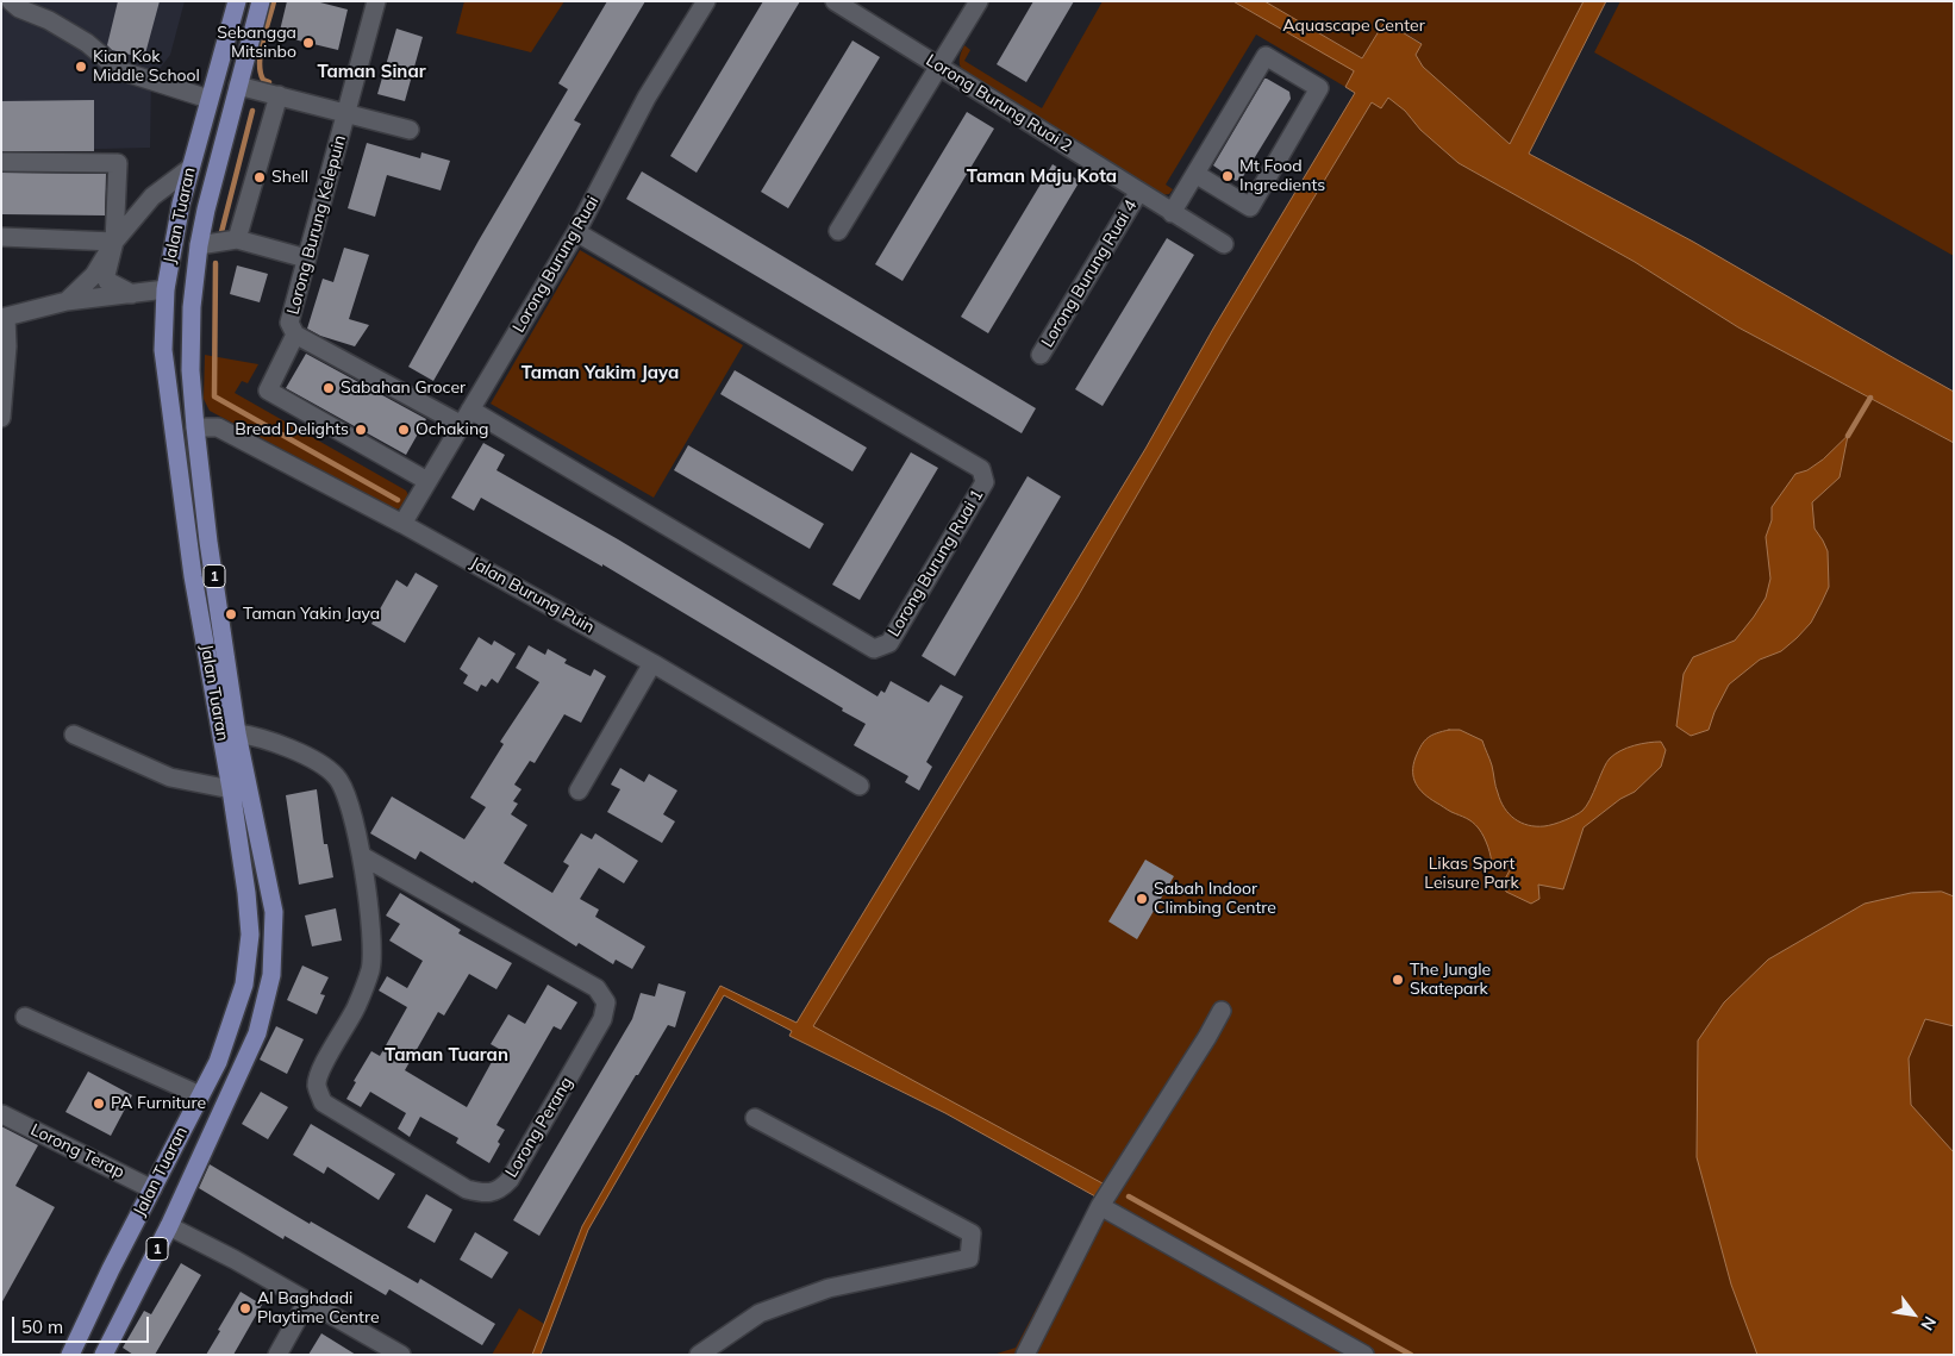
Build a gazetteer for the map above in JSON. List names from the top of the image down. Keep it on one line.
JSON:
{"streets":{"main road":["Jalan Tuaran","1"],"street":["Lorong Burung Ruai 2","Lorong Burung Kelepuin","Lorong Burung Ruai","Lorong Burung Ruai 4","Lorong Burung Ruai 1","Jalan Burung Puin","Lorong Perang","Lorong Terap"]},"crossings":[["Lorong Burung Ruai 2","Lorong Burung Ruai 4"],["Jalan Tuaran","Jalan Burung Puin"],["Jalan Tuaran","Lorong Perang"],["Jalan Tuaran","Lorong Terap"],["Lorong Burung Kelepuin","Lorong Burung Ruai"],["Lorong Burung Kelepuin","Lorong Burung Ruai 1"],["Lorong Burung Ruai","Lorong Burung Ruai 1"],["Lorong Burung Ruai","Jalan Burung Puin"]],"districts":["Taman Sinar","Taman Maju Kota","Taman Yakim Jaya","Taman Tuaran"],"parks":["Aquascape Center","Likas Sport Leisure Park"],"places":["Sebangga Mitsinbo","Kian Kok Middle School","Mt Food Ingredients","Shell","Sabahan Grocer","Bread Delights","Ochaking","Taman Yakin Jaya","Sabah Indoor Climbing Centre","The Jungle Skatepark","PA Furniture","Al Baghdadi Playtime Centre"],"scale_bar":"50 m","north":"bottom right"}
